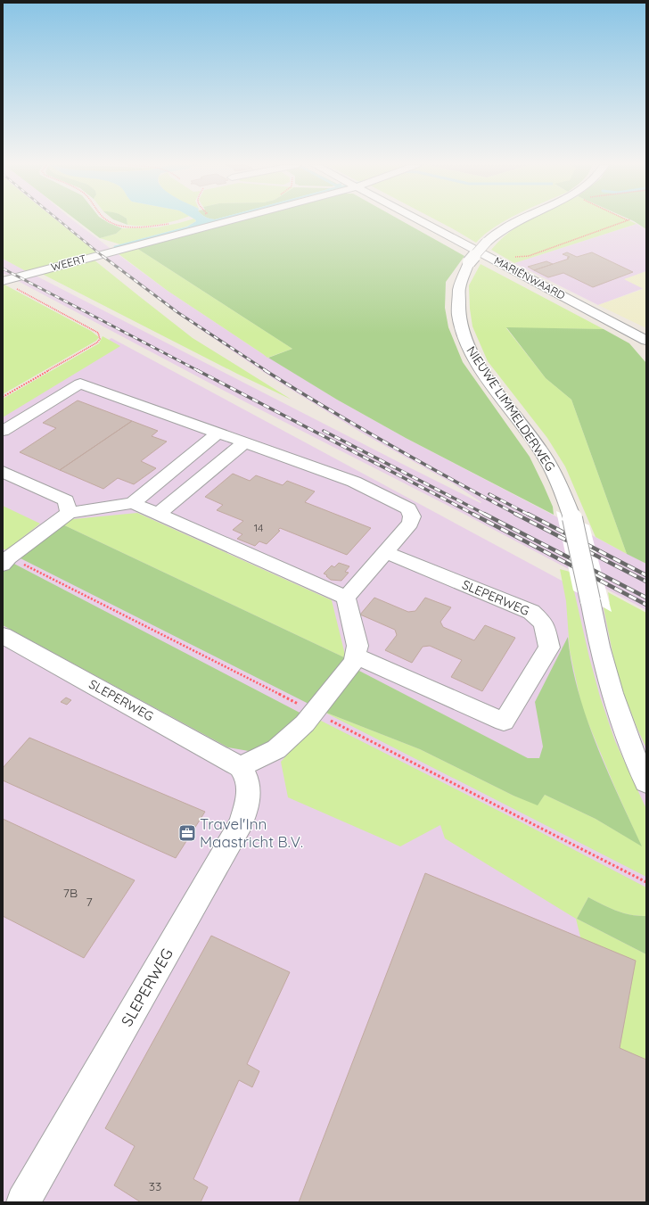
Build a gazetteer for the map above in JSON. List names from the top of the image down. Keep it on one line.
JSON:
{"streets":{"street":["WEERT","MARIËNWAARD","NIEUWE LIMMELDERWEG","SLEPERWEG"]},"places":{"office":["Travel'Inn Maastricht B.V."]},"house_numbers":["14","7B","7","33"]}
